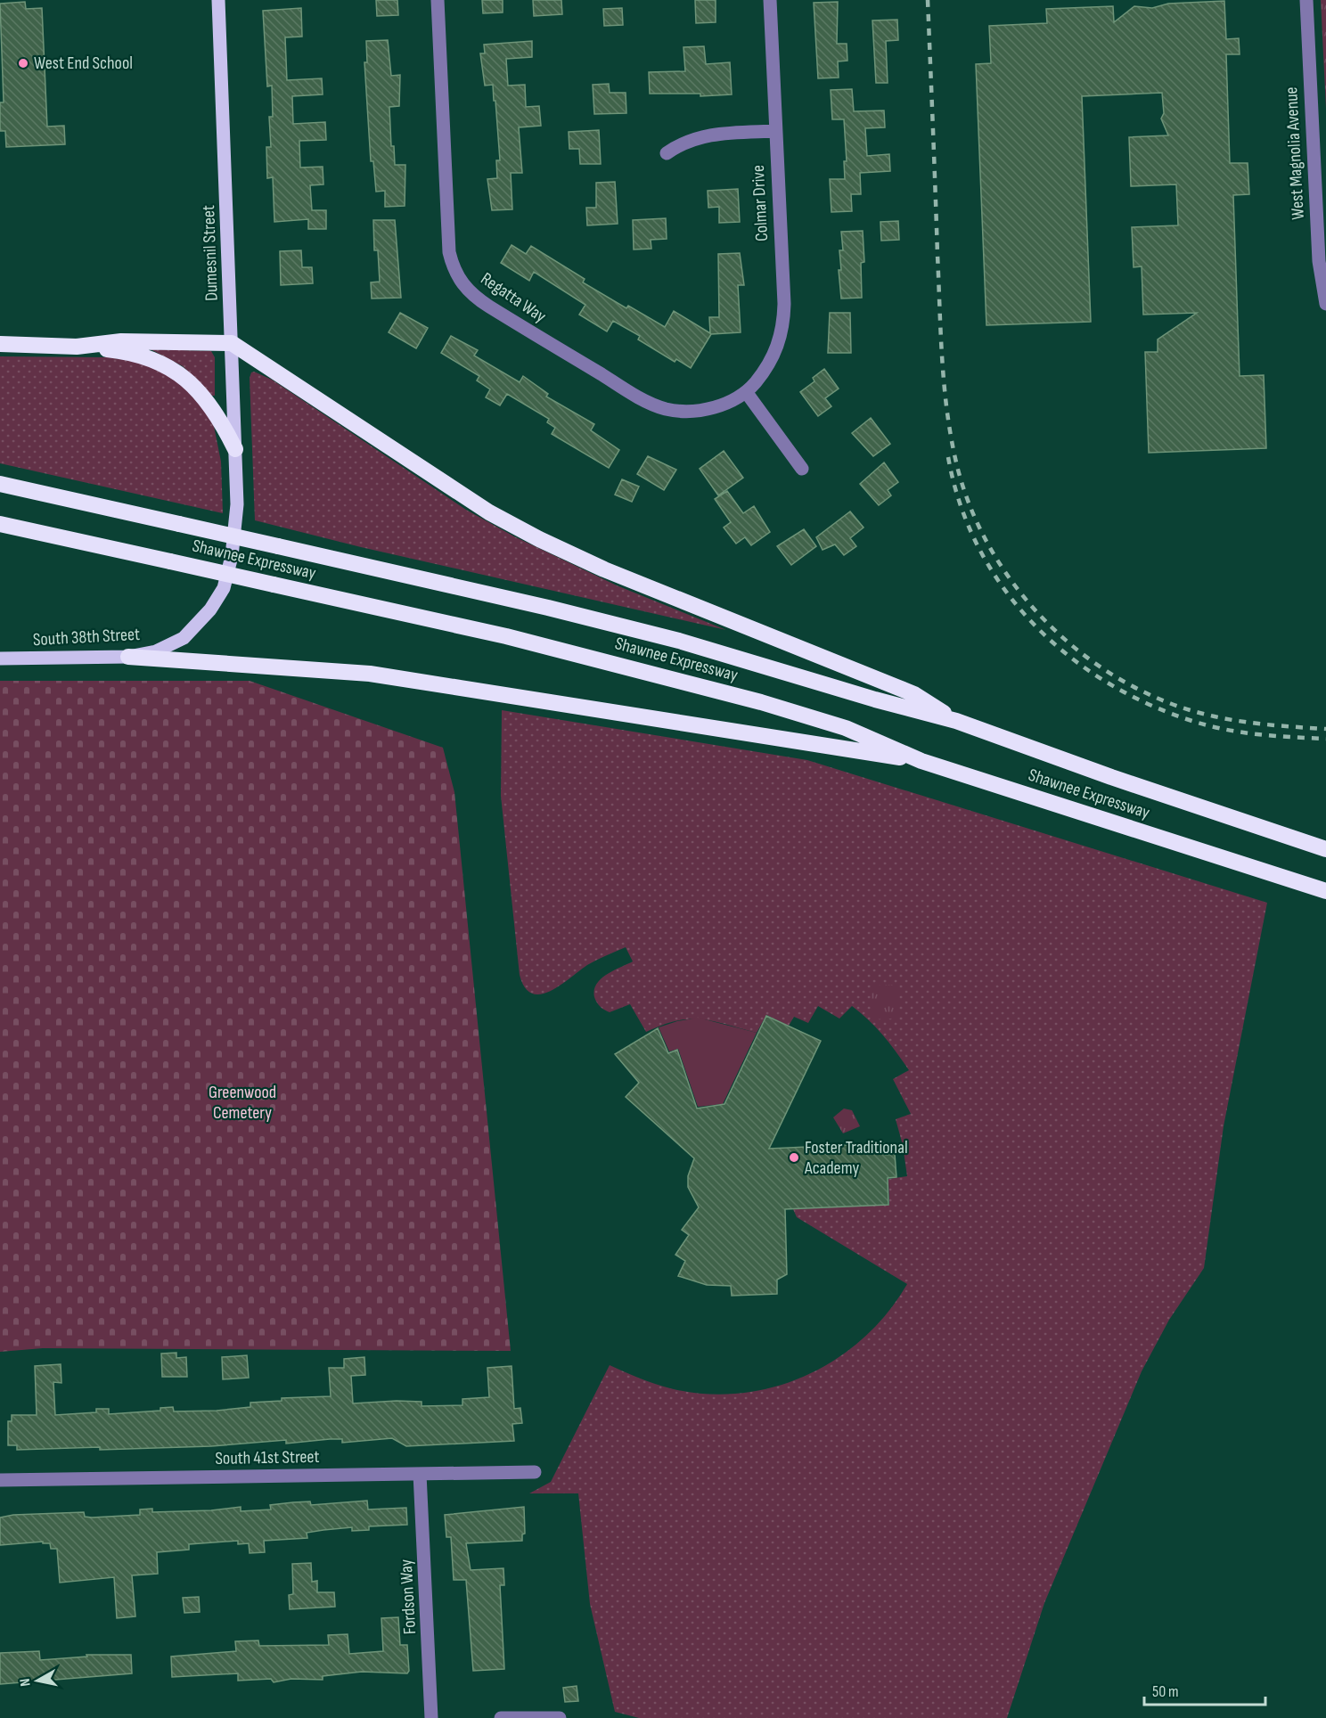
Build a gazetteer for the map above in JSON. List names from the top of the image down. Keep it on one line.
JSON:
{"streets":{"highway":["Shawnee Expressway"],"main road":["Dumesnil Street","South 38th Street"],"street":["West Magnolia Avenue","Colmar Drive","Regatta Way","South 41st Street","Fordson Way"]},"crossings":[["Colmar Drive","Regatta Way"],["Dumesnil Street","South 38th Street"],["South 41st Street","Fordson Way"]],"parks":["Greenwood Cemetery"],"places":["West End School","Foster Traditional Academy"],"scale_bar":"50 m","north":"left"}
